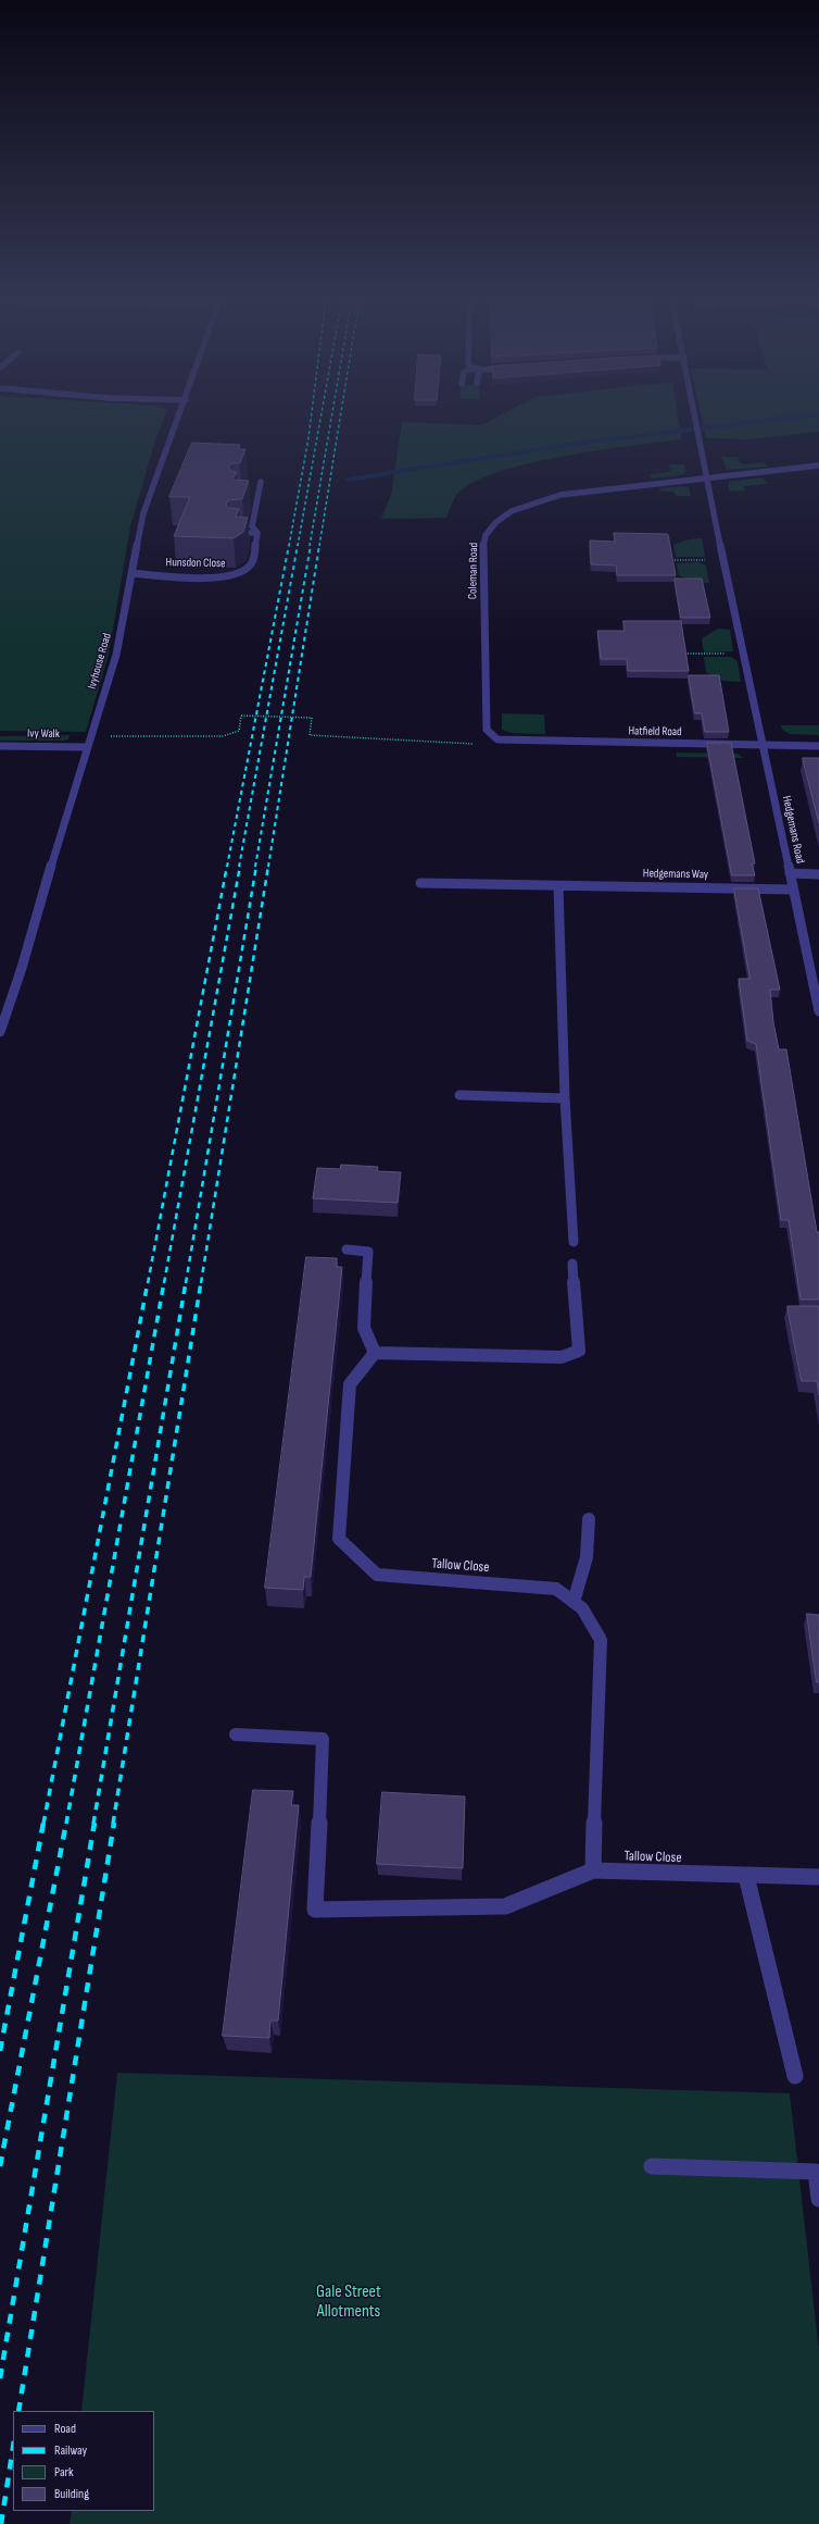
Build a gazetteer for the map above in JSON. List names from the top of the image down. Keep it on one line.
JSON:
{"streets":{"street":["Hunsdon Close","Coleman Road","Ivyhouse Road","Hatfield Road","Ivy Walk","Hedgemans Road","Hedgemans Way","Tallow Close"]},"crossings":[["Hunsdon Close","Ivyhouse Road"],["Coleman Road","Hatfield Road"],["Coleman Road","Hedgemans Road"],["Ivyhouse Road","Ivy Walk"],["Hatfield Road","Hedgemans Road"],["Hedgemans Road","Hedgemans Way"]],"parks":["Gale Street Allotments"],"legend":["Road","Railway","Park","Building"]}
